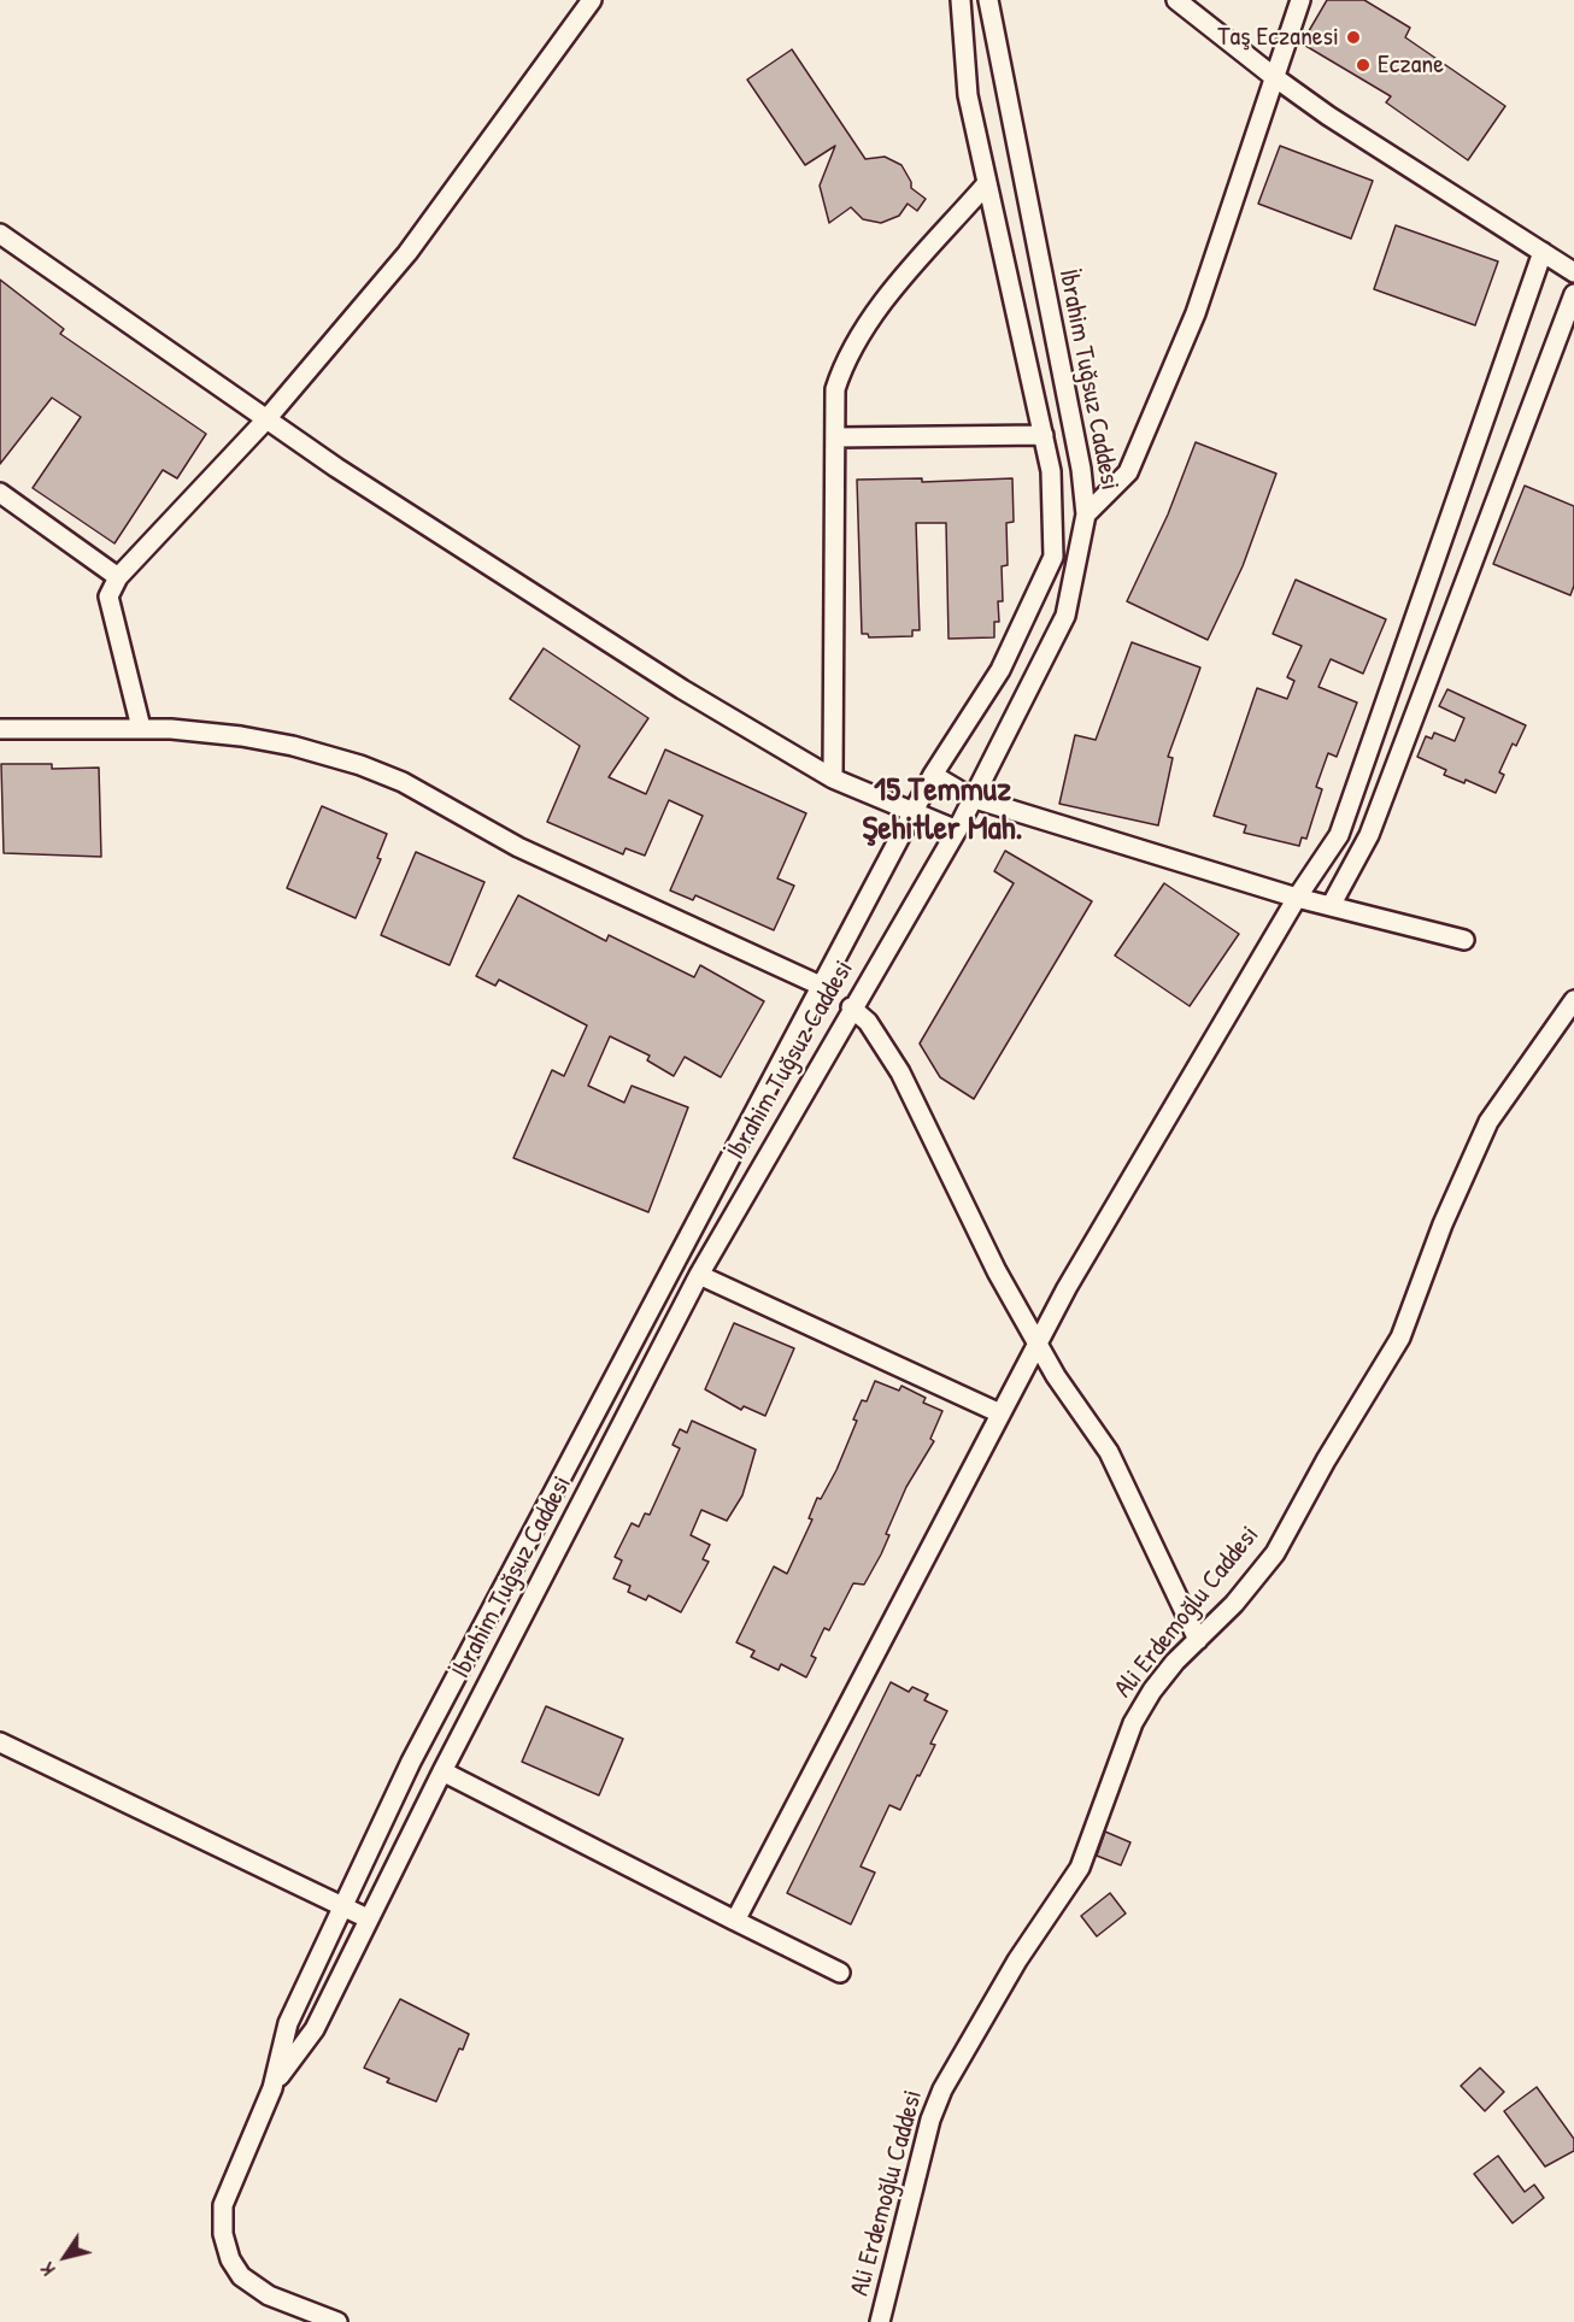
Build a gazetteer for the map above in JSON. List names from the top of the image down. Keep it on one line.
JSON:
{"streets":{"street":["İbrahim Tuğsuz Caddesi","Ali Erdemoğlu Caddesi"]},"districts":["15 Temmuz Şehitler Mah."],"places":["Taş Eczanesi","Eczane"],"north":"bottom left"}
